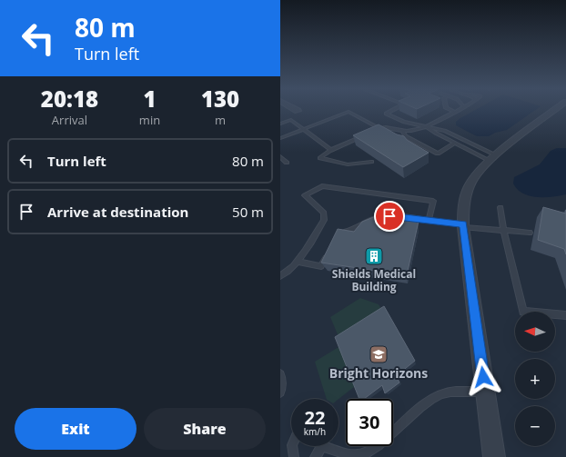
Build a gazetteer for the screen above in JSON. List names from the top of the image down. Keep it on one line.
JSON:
{"places":{"building":["Shields Medical Building"],"school or university":["Bright Horizons"]},"north":"left","page":{"turn":["80 m","Turn left"],"eta":["20:18","Arrival","1","min","130","m"],"list":[{"name":"Turn left","value":"80 m"},{"name":"Arrive at destination","value":"50 m"}],"map_buttons":["+","−"],"speed":"22 km/h","limit":"30","buttons":["Exit","Share"]}}
